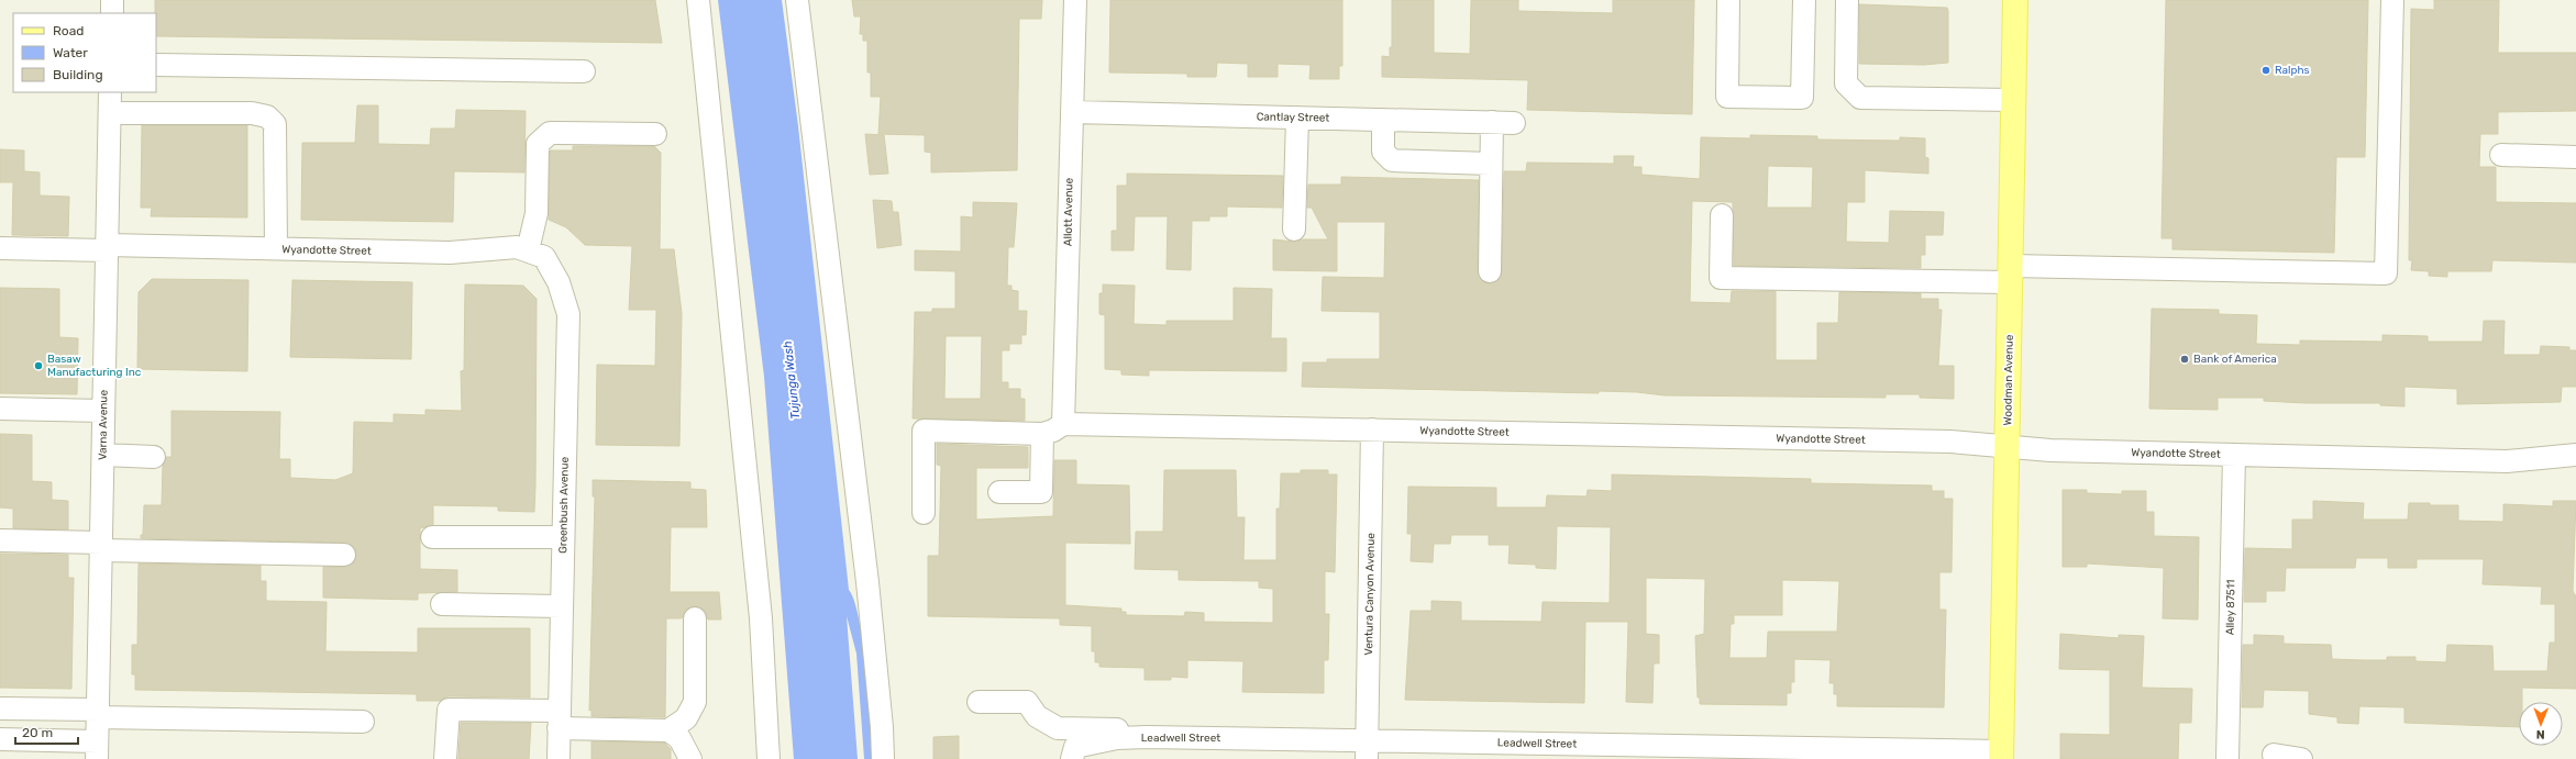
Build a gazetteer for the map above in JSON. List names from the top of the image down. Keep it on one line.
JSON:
{"streets":{"main road":["Woodman Avenue"],"street":["Cantlay Street","Allott Avenue","Wyandotte Street","Varna Avenue","Greenbush Avenue","Ventura Canyon Avenue","Alley 87511","Leadwell Street"]},"crossings":[["Cantlay Street","Allott Avenue"],["Allott Avenue","Wyandotte Street"],["Wyandotte Street","Woodman Avenue"],["Wyandotte Street","Varna Avenue"],["Wyandotte Street","Greenbush Avenue"],["Wyandotte Street","Ventura Canyon Avenue"],["Wyandotte Street","Alley 87511"],["Woodman Avenue","Leadwell Street"],["Ventura Canyon Avenue","Leadwell Street"]],"water":["Tujunga Wash"],"places":["Ralphs","Bank of America","Basaw Manufacturing Inc"],"legend":["Road","Water","Building"],"scale_bar":"20 m","north":"bottom"}
